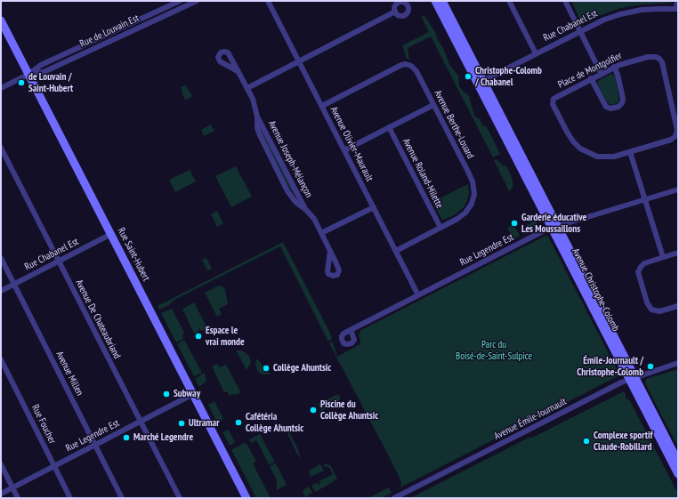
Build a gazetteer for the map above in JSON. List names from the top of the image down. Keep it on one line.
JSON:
{"streets":{"main road":["Rue Saint-Hubert","Avenue Christophe-Colomb"],"street":["Rue Chabanel Est","Rue de Louvain Est","Place de Montgolfier","Avenue Berthe-Louard","Avenue Olivier-Maurault","Avenue Joseph-Mélançon","Avenue Roland-Milette","Rue Legendre Est","Avenue De Chateaubriand","Avenue Millen","Avenue Émile-Journault","Rue Foucher"]},"crossings":[["Rue Chabanel Est","Rue Saint-Hubert"],["Rue Chabanel Est","Avenue Christophe-Colomb"],["Rue Chabanel Est","Avenue De Chateaubriand"],["Rue Chabanel Est","Avenue Millen"],["Rue de Louvain Est","Rue Saint-Hubert"],["Avenue Berthe-Louard","Avenue Olivier-Maurault"],["Avenue Berthe-Louard","Avenue Roland-Milette"],["Avenue Olivier-Maurault","Rue Legendre Est"],["Rue Legendre Est","Rue Saint-Hubert"],["Rue Legendre Est","Avenue Christophe-Colomb"],["Rue Legendre Est","Avenue De Chateaubriand"],["Rue Legendre Est","Avenue Millen"],["Rue Legendre Est","Rue Foucher"],["Avenue Christophe-Colomb","Avenue Émile-Journault"]],"parks":["Parc du Boisé-de-Saint-Sulpice"],"places":["Christophe-Colomb / Chabanel","de Louvain / Saint-Hubert","Garderie éducative Les Moussaillons","Espace le vrai monde","Émile-Journault / Christophe-Colomb","Collège Ahuntsic","Subway","Piscine du Collège Ahuntsic","Cafétéria Collège Ahuntsic","Ultramar","Marché Legendre","Complexe sportif Claude-Robillard"]}
